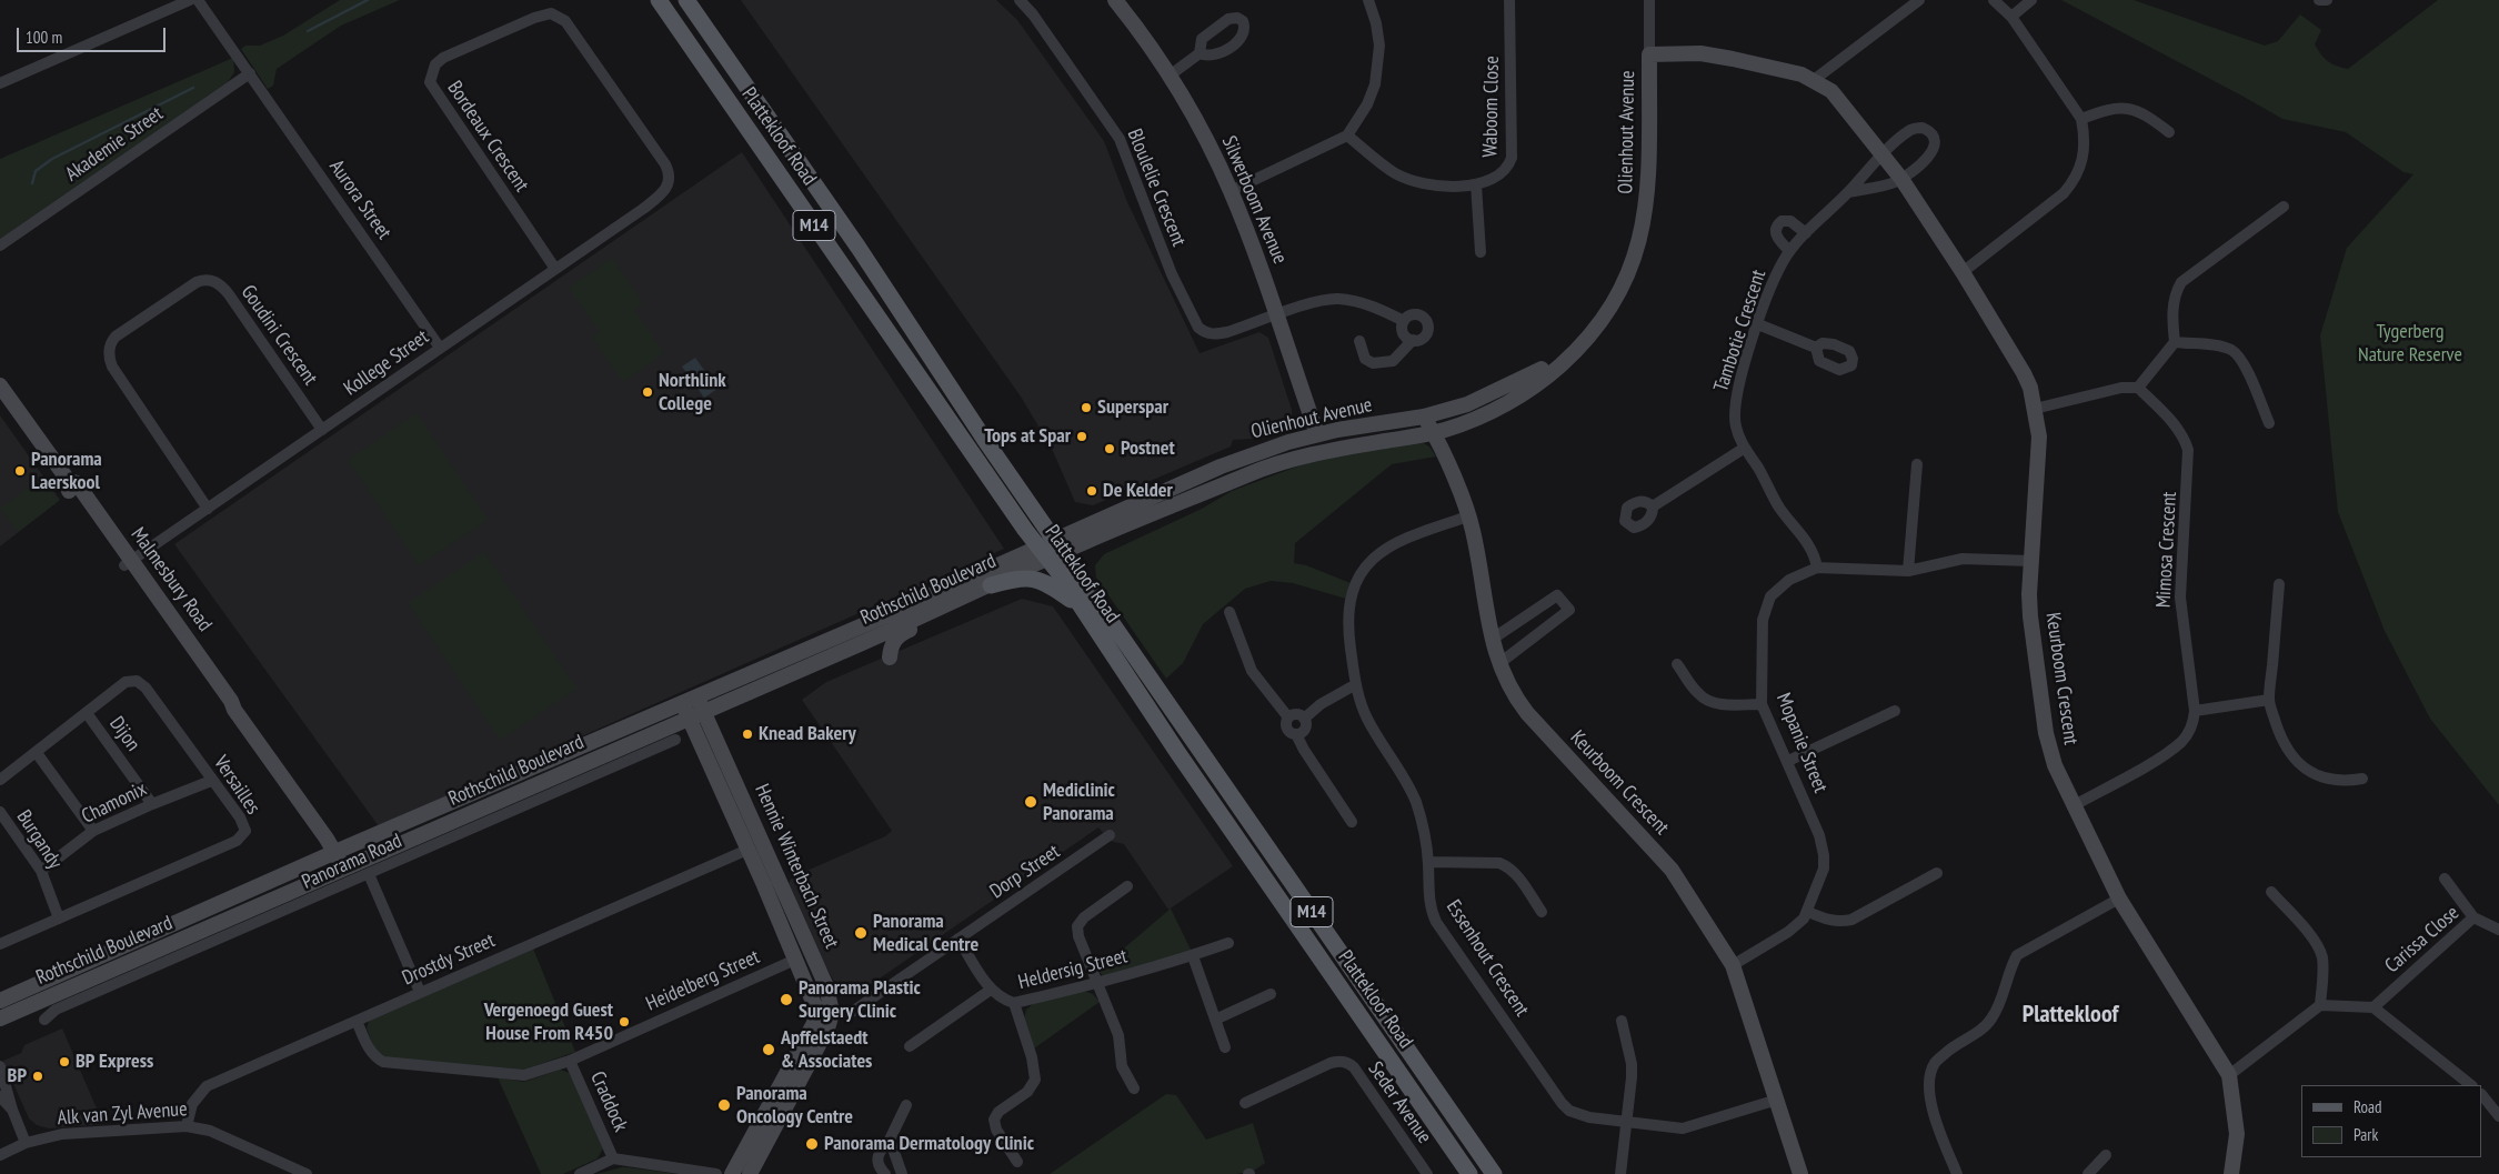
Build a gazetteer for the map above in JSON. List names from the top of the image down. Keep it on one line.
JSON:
{"streets":{"main road":["Plattekloof Road","M14"],"street":["Waboom Close","Olienhout Avenue","Bordeaux Crescent","Akademie Street","Bloulelie Crescent","Aurora Street","Silwerboom Avenue","Tambotie Crescent","Goudini Crescent","Kollege Street","Mimosa Crescent","Malmesbury Road","Rothschild Boulevard","Keurboom Crescent","Dijon","Mopanie Street","Versailles","Chamonix","Burgandy","Panorama Road","Hennie Winterbach Street","Dorp Street","Carissa Close","Essenhout Crescent","Drostdy Street","Heldersig Street","Heidelberg Street","Craddock","Seder Avenue","Alk van Zyl Avenue"]},"crossings":[["Olienhout Avenue","Plattekloof Road"],["Olienhout Avenue","Silwerboom Avenue"],["Olienhout Avenue","Rothschild Boulevard"],["Olienhout Avenue","Keurboom Crescent"],["Bordeaux Crescent","Kollege Street"],["Plattekloof Road","Rothschild Boulevard"],["Akademie Street","Aurora Street"],["Bloulelie Crescent","Silwerboom Avenue"],["Aurora Street","Kollege Street"],["Tambotie Crescent","Keurboom Crescent"],["Tambotie Crescent","Mopanie Street"],["Goudini Crescent","Kollege Street"],["Kollege Street","Malmesbury Road"],["Mimosa Crescent","Keurboom Crescent"],["Malmesbury Road","Rothschild Boulevard"],["Rothschild Boulevard","Hennie Winterbach Street"],["Keurboom Crescent","Mopanie Street"],["Keurboom Crescent","Essenhout Crescent"],["Dijon","Versailles"],["Dijon","Chamonix"],["Versailles","Chamonix"],["Versailles","Burgandy"],["Chamonix","Burgandy"],["Hennie Winterbach Street","Dorp Street"],["Hennie Winterbach Street","Drostdy Street"],["Hennie Winterbach Street","Heidelberg Street"],["Dorp Street","Heldersig Street"],["Drostdy Street","Heidelberg Street"],["Drostdy Street","Alk van Zyl Avenue"],["Heidelberg Street","Craddock"]],"districts":["Plattekloof"],"parks":["Tygerberg Nature Reserve"],"places":["Northlink College","Superspar","Tops at Spar","Postnet","Panorama Laerskool","De Kelder","Knead Bakery","Mediclinic Panorama","Panorama Medical Centre","Panorama Plastic Surgery Clinic","Vergenoegd Guest House From R450","Apffelstaedt & Associates","BP Express","BP","Panorama Oncology Centre","Panorama Dermatology Clinic"],"legend":["Road","Park"],"scale_bar":"100 m"}
